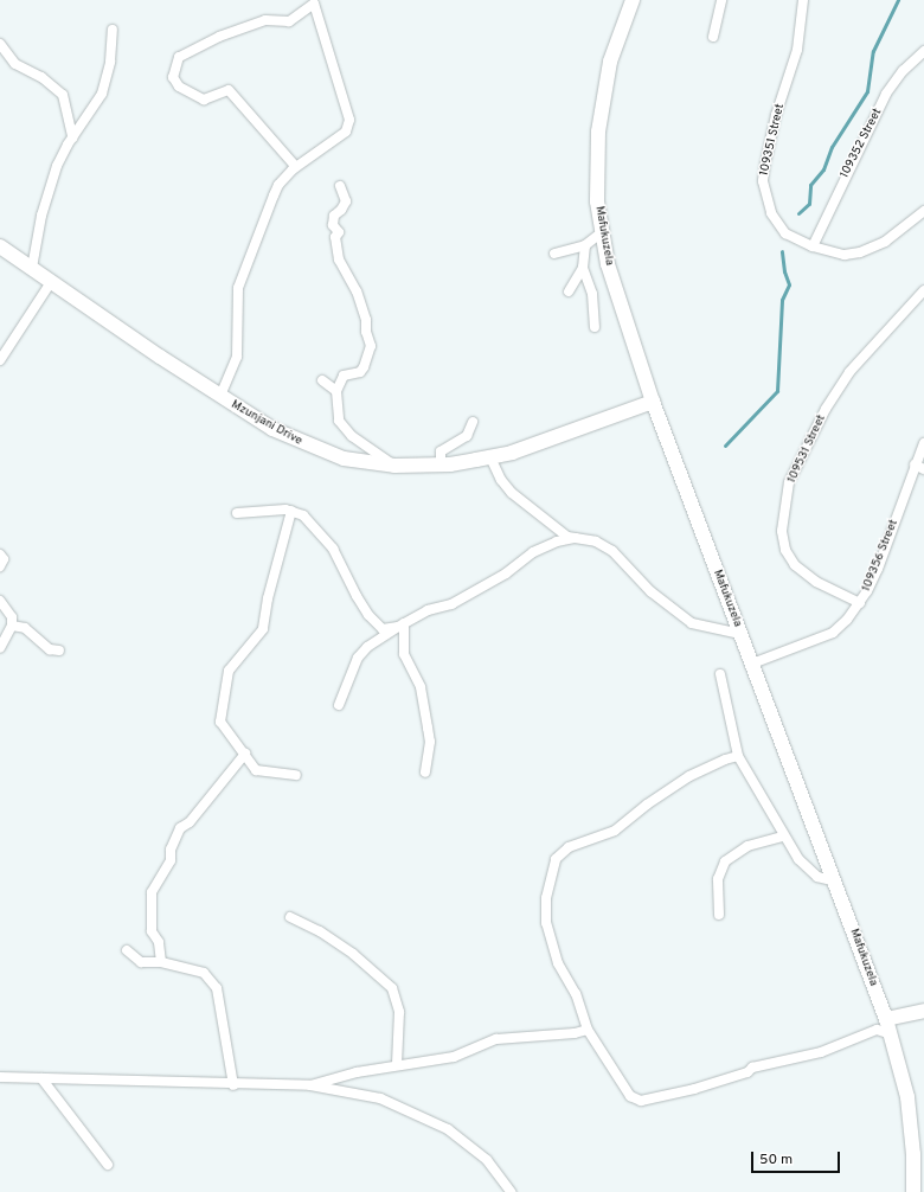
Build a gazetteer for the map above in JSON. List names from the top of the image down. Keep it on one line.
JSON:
{"streets":{"main road":["Mafukuzela","Mzunjani Drive"],"street":["109351 Street","109352 Street","109531 Street","109356 Street"]},"crossings":[["109351 Street","109352 Street"],["Mafukuzela","Mzunjani Drive"],["Mafukuzela","109356 Street"],["109531 Street","109356 Street"]],"scale_bar":"50 m"}
